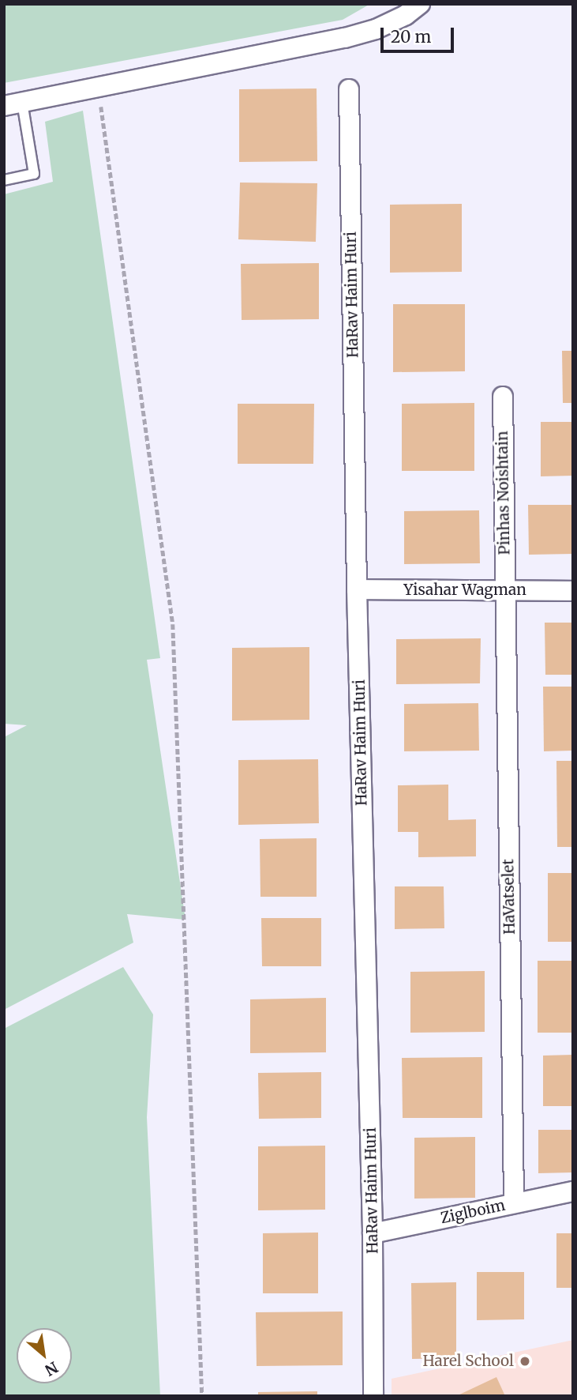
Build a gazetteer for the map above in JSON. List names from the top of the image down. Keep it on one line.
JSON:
{"streets":{"street":["HaRav Haim Huri","Pinhas Noishtain","Yisahar Wagman","HaVatselet","Ziglboim"]},"crossings":[["HaRav Haim Huri","Yisahar Wagman"],["HaRav Haim Huri","Ziglboim"],["Pinhas Noishtain","Yisahar Wagman"],["Pinhas Noishtain","HaVatselet"],["Yisahar Wagman","HaVatselet"],["HaVatselet","Ziglboim"]],"places":["Harel School"],"scale_bar":"20 m","north":"bottom right"}
